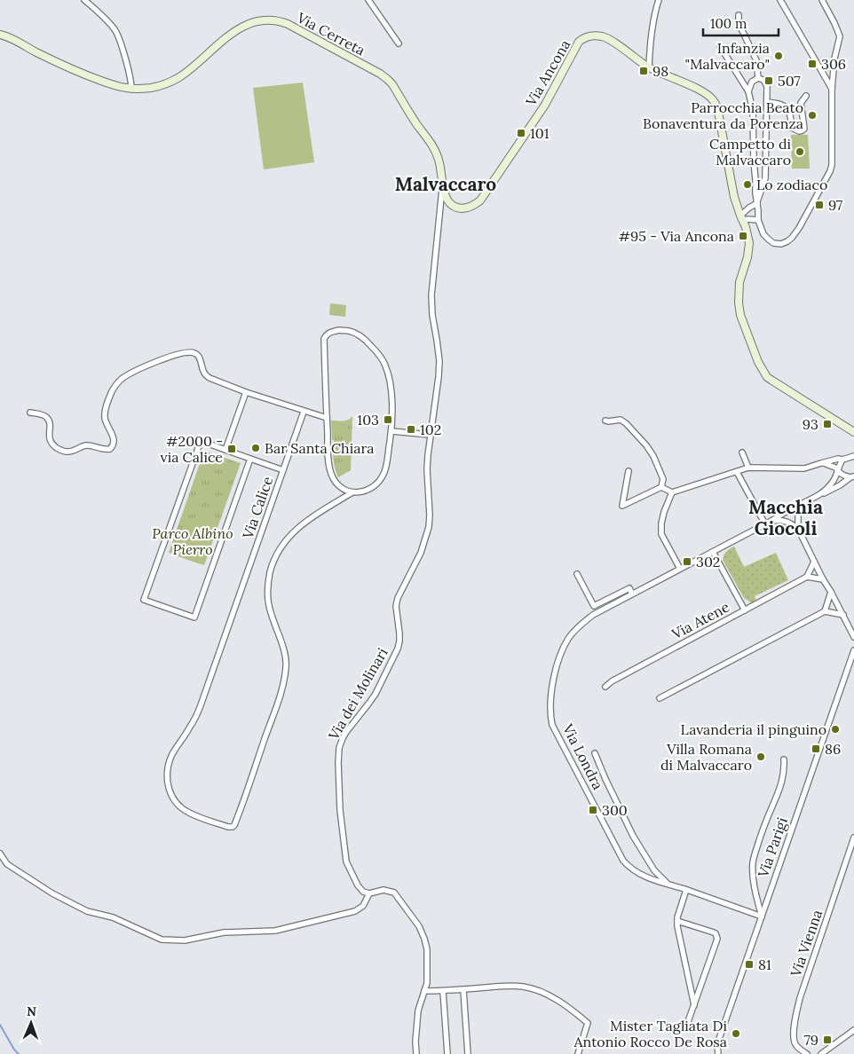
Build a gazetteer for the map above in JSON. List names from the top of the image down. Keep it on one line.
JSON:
{"streets":{"street":["Via Cerreta","Via Ancona","Via Calice","Via Atene","Via dei Molinari","Via Londra","Via Parigi","Via Vienna"]},"crossings":[["Via Cerreta","Via Ancona"],["Via Cerreta","Via dei Molinari"],["Via Ancona","Via dei Molinari"],["Via Londra","Via Parigi"]],"districts":["Malvaccaro","Macchia Giocoli"],"parks":["Parco Albino Pierro"],"places":{"other":["Infanzia \"Malvaccaro\"","Parrocchia Beato Bonaventura da Porenza","Campetto di Malvaccaro","Lo zodiaco","Bar Santa Chiara","Lavanderia il pinguino","Villa Romana di Malvaccaro","Mister Tagliata Di Antonio Rocco De Rosa"],"transit":["306","98","507","101","97","#95 - Via Ancona","103","93","102","#2000 - via Calice","302","86","300","81","79"]},"scale_bar":"100 m","north":"top"}
